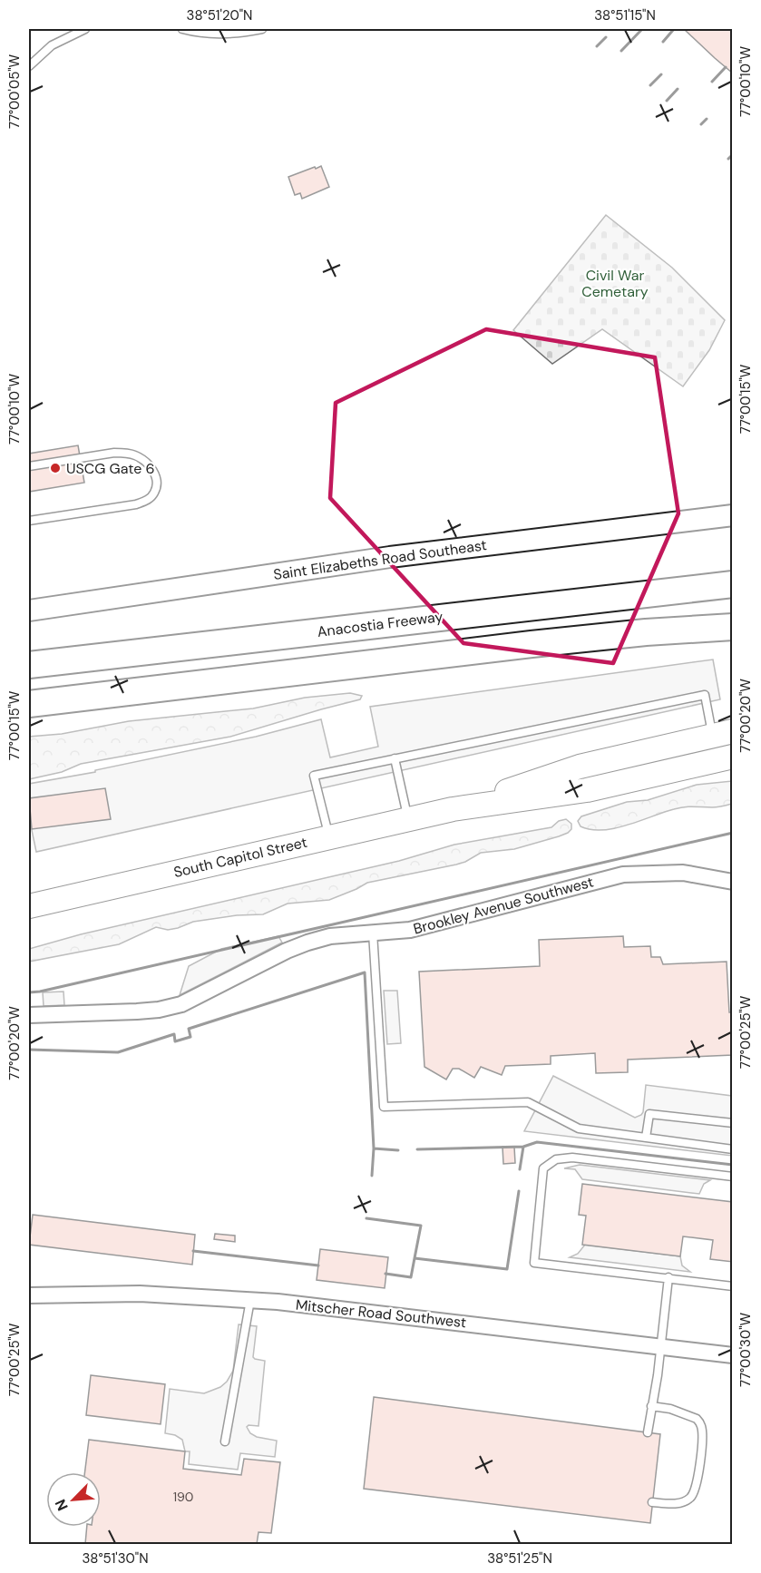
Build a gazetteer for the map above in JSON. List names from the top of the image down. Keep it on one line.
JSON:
{"streets":{"highway":["Anacostia Freeway"],"main road":["Saint Elizabeths Road Southeast","South Capitol Street"],"street":["Brookley Avenue Southwest","Mitscher Road Southwest"]},"parks":["Civil War Cemetary"],"places":["USCG Gate 6"],"house_numbers":["190"],"north":"bottom left","coordinates":["38°51'20\"N","38°51'15\"N","77°00'10\"W","77°00'05\"W","77°00'15\"W","77°00'20\"W","77°00'25\"W","77°00'30\"W","38°51'30\"N","38°51'25\"N"]}
